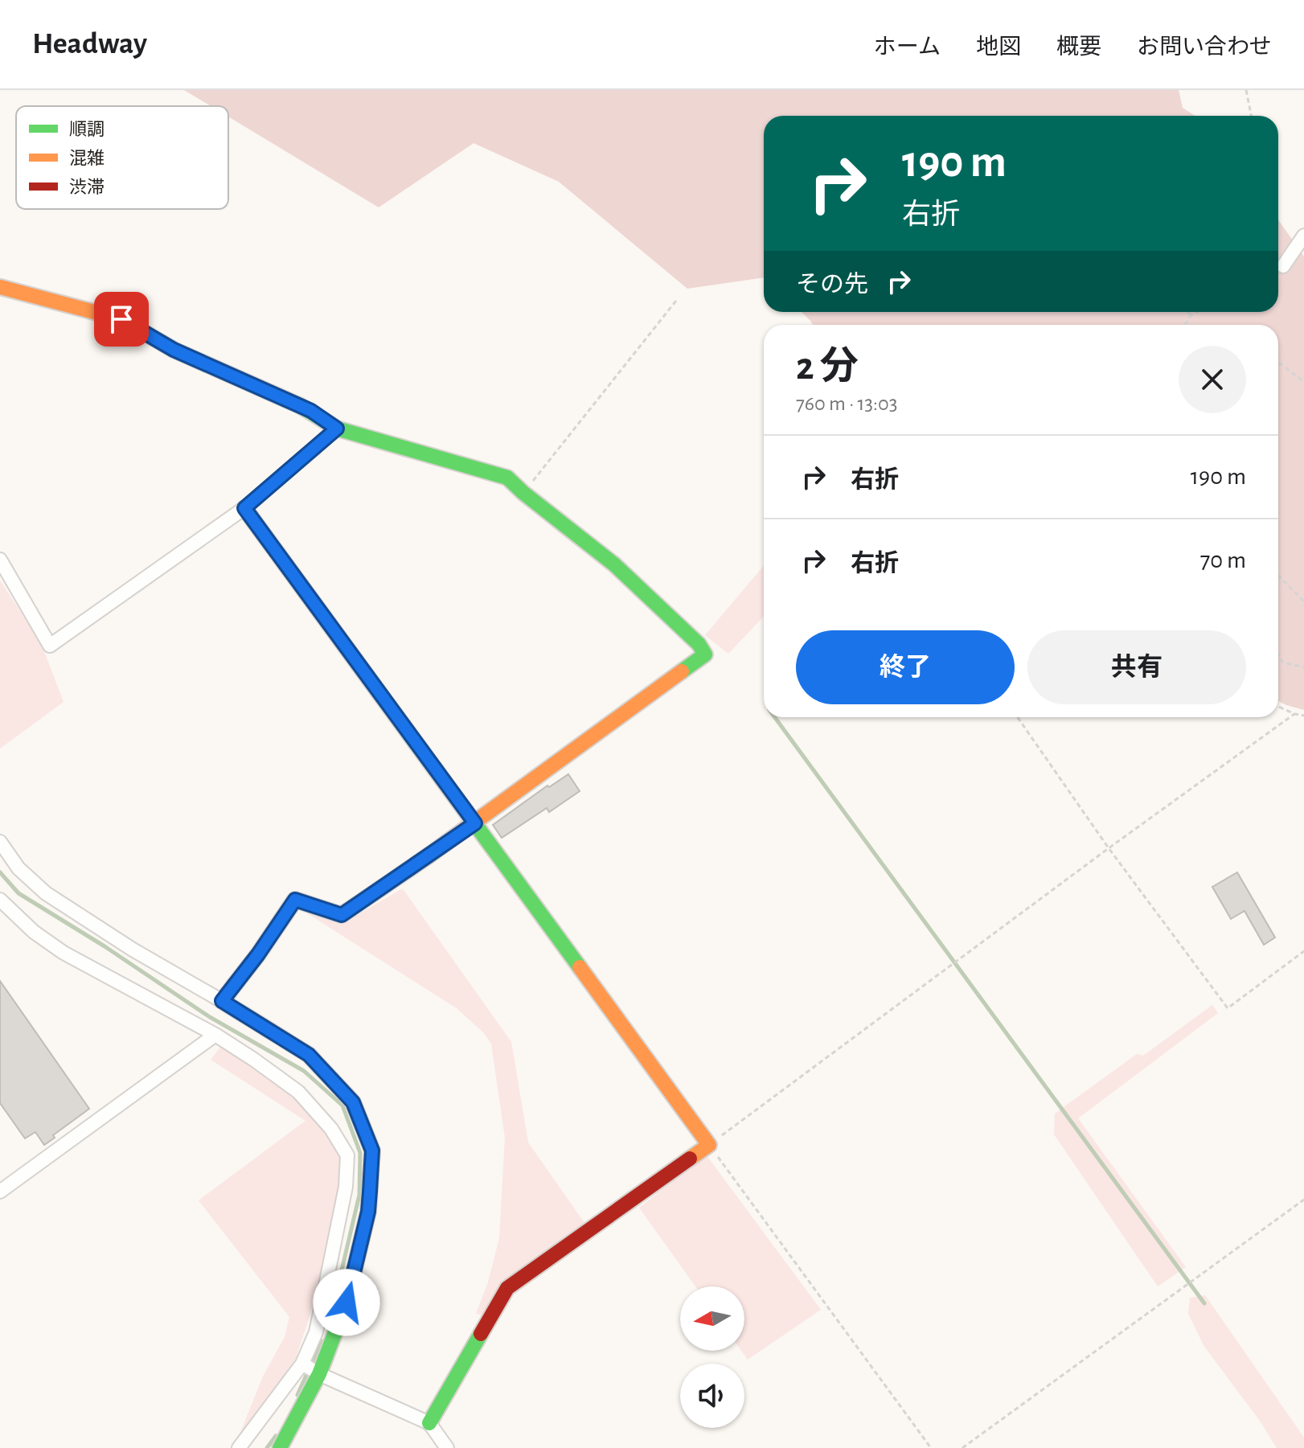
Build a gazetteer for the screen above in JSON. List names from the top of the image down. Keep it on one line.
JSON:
{"legend":["順調","混雑","渋滞"],"north":"left","page":{"header":"Headway","nav":["ホーム","地図","概要","お問い合わせ"],"turn":["190 m","右折"],"then":"その先","heading":["2 分","760 m · 13:03"],"list":[{"name":"右折","value":"190 m"},{"name":"右折","value":"70 m"}],"buttons":["終了","共有"]}}
